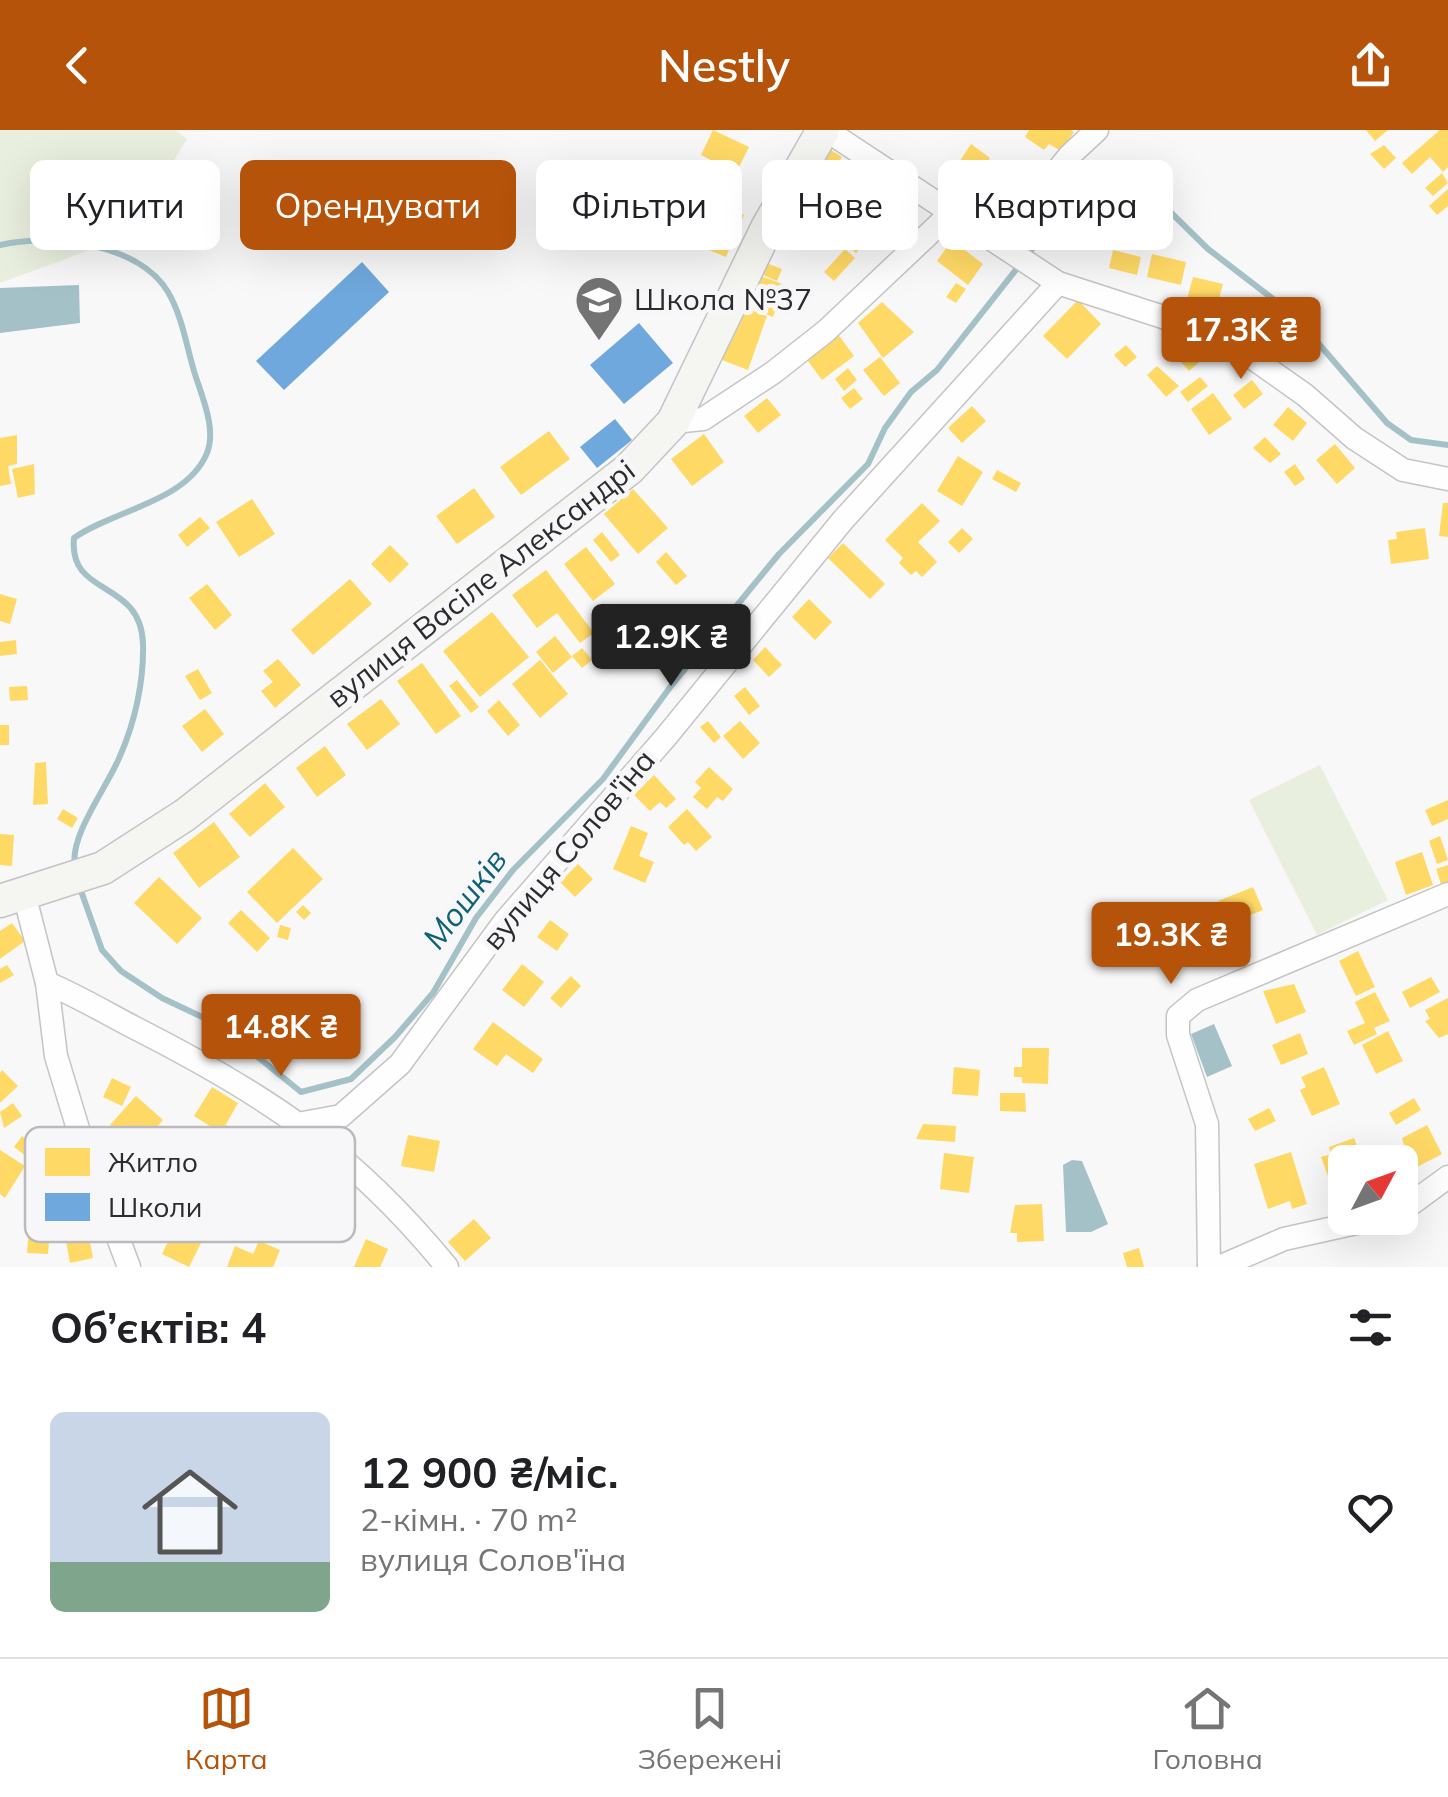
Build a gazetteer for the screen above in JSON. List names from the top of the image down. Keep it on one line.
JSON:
{"streets":{"main road":["вулиця Васіле Александрі"],"street":["вулиця Солов'їна"]},"water":["Мошків"],"places":{"school or university":["Школа №37"]},"legend":["Житло","Школи"],"north":"top right","page":{"header":"Nestly","chip":["Купити","Орендувати","Фільтри","Нове","Квартира"],"price":["17.3K ₴","12.9K ₴","19.3K ₴","14.8K ₴"],"heading":"Об’єктів: 4","list":[{"name":"12 900 ₴/міс.","note":"2-кімн. · 70 m² · вулиця Солов'їна"}],"tabs":["Карта","Збережені","Головна"]}}
